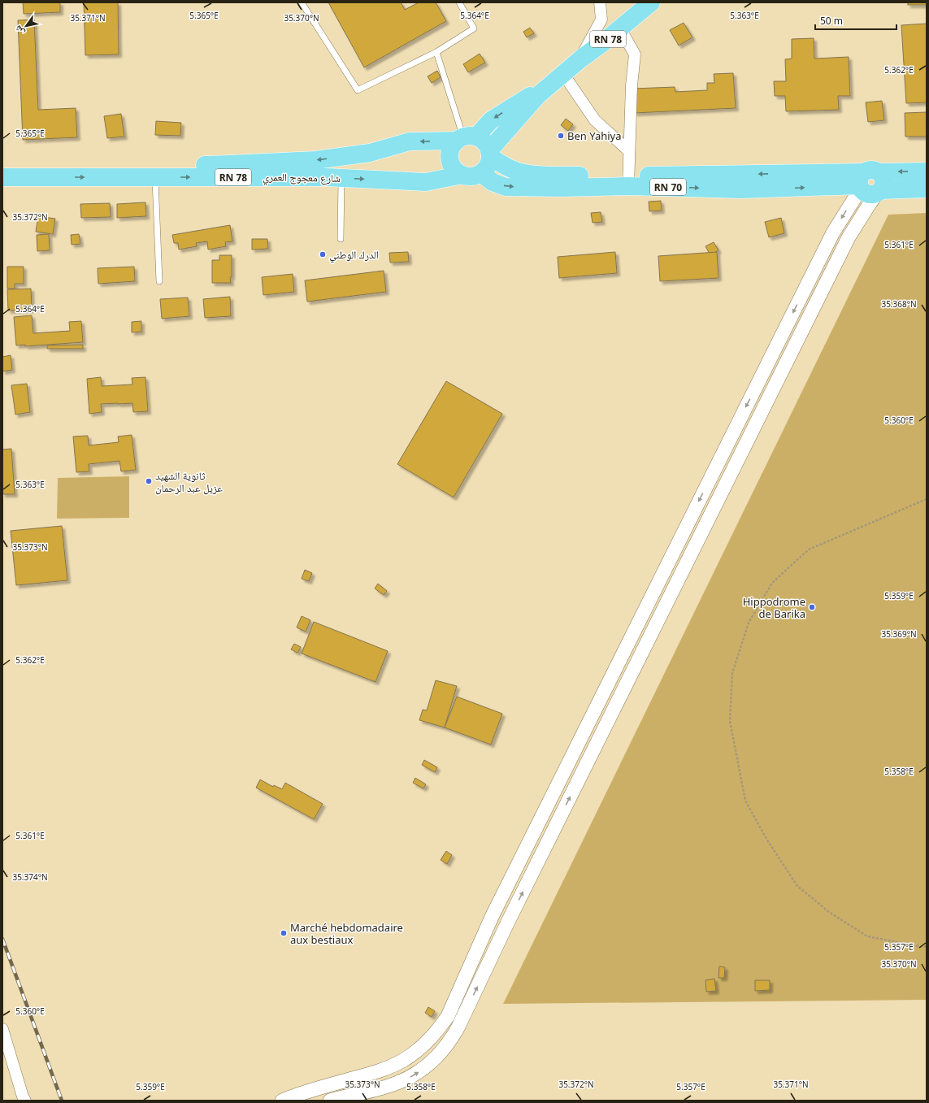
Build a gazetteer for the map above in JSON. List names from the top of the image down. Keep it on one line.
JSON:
{"streets":{"main road":["RN 78","شارع معجوج العمري","RN 70"]},"crossings":[["RN 78","شارع معجوج العمري"],["RN 78","RN 70"],["شارع معجوج العمري","RN 70"]],"places":["Ben Yahiya","الدرك الوطني","ثانوية الشهيد عزيل عبد الرحمان","Hippodrome de Barika","Marché hebdomadaire aux bestiaux"],"scale_bar":"50 m","north":"bottom left","coordinates":["5.365°E","5.364°E","5.363°E","35.371°N","35.370°N","5.362°E","35.372°N","5.361°E","35.368°N","5.360°E","35.373°N","5.359°E","35.369°N","5.358°E","35.374°N","5.357°E"]}
